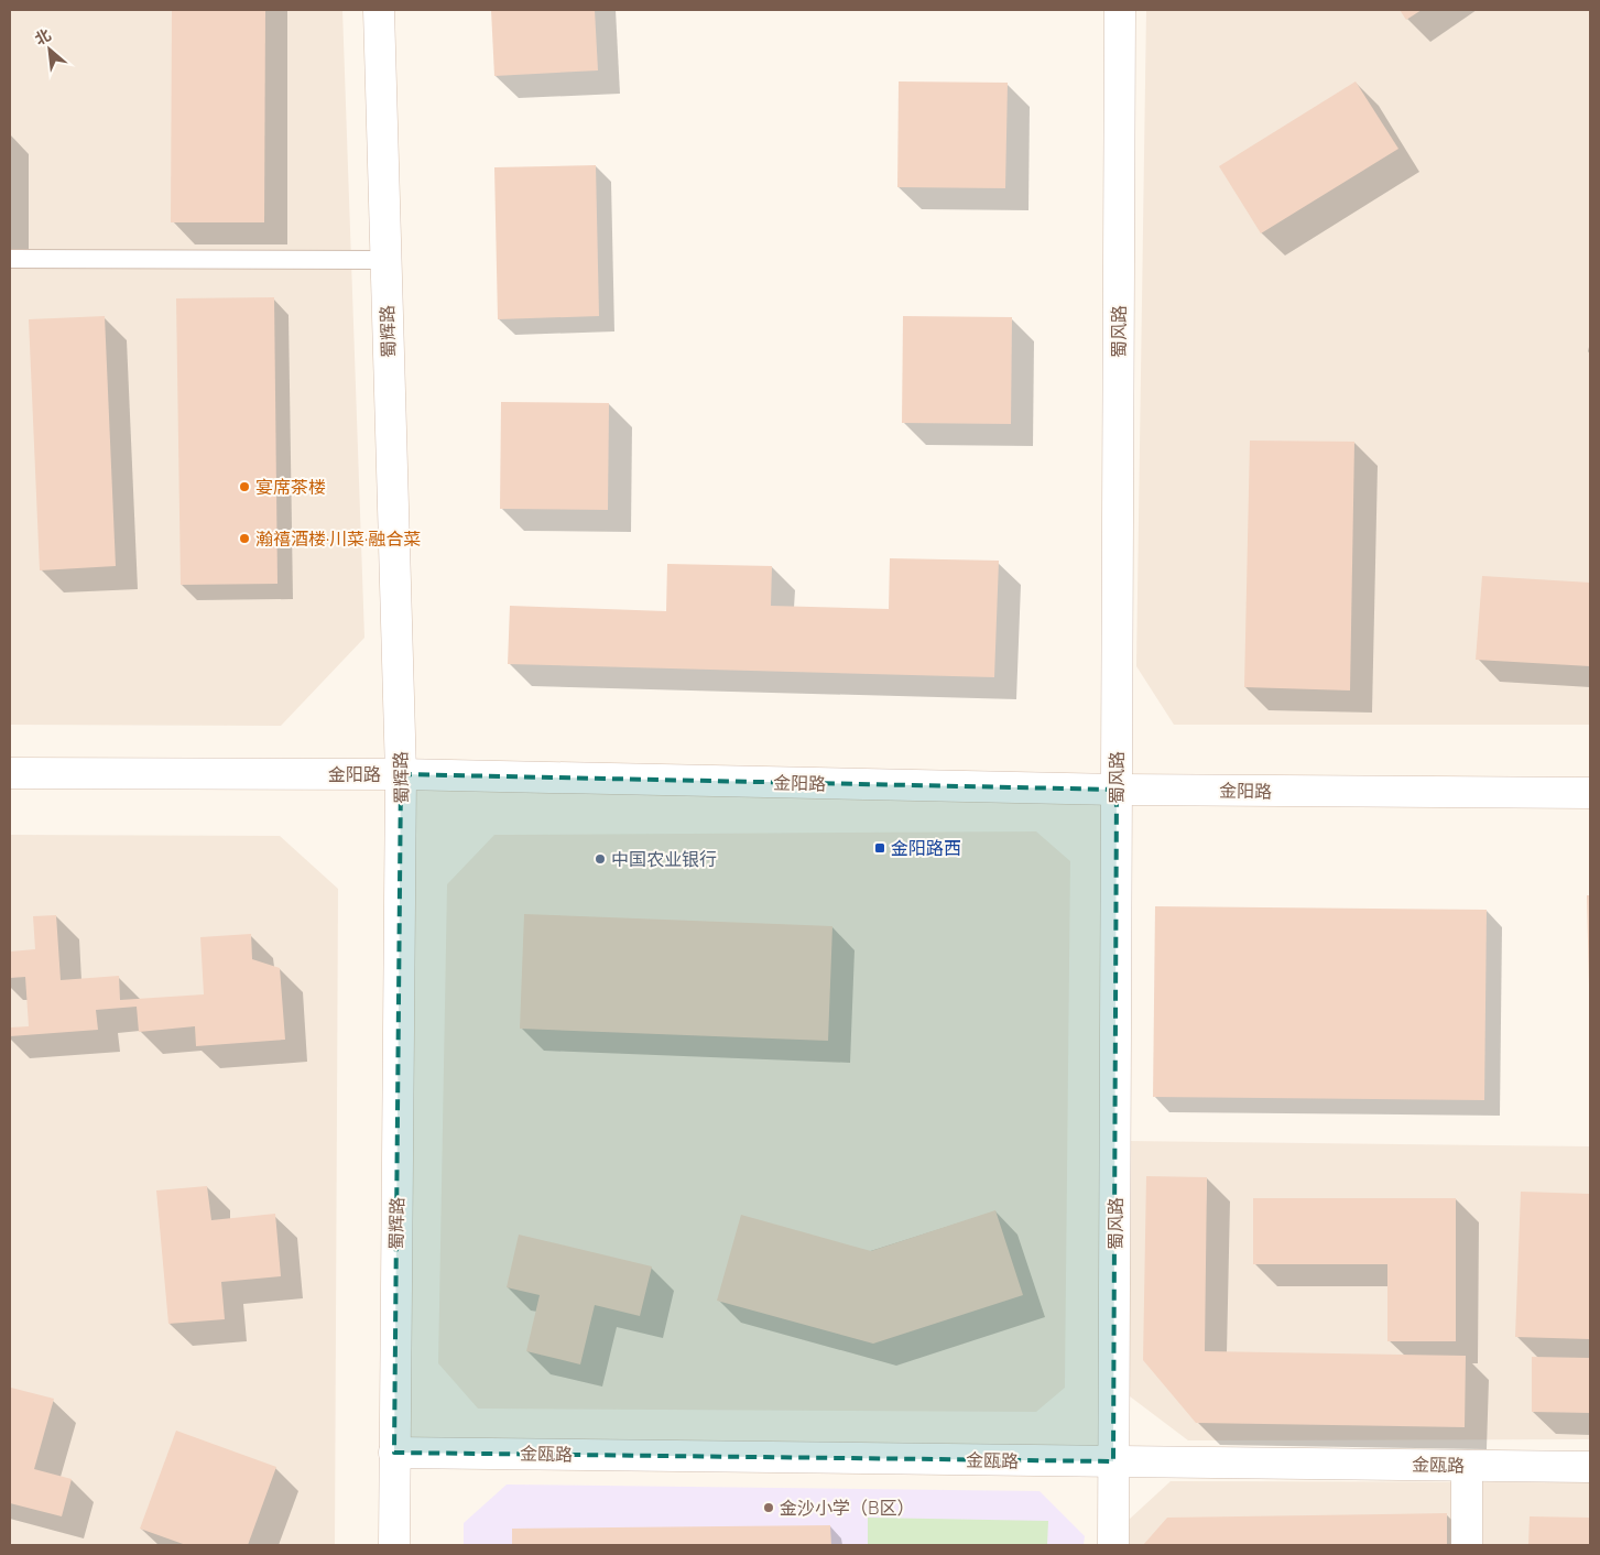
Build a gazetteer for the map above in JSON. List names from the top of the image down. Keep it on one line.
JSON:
{"streets":{"street":["蜀辉路","蜀风路","金阳路","金瓯路"]},"crossings":[["蜀辉路","金阳路"],["蜀辉路","金瓯路"],["蜀风路","金阳路"],["蜀风路","金瓯路"]],"places":{"other":["宴席茶楼","瀚禧酒楼·川菜·融合菜","中国农业银行","金沙小学（B区）"],"transit":["金阳路西"]},"north":"top left"}
